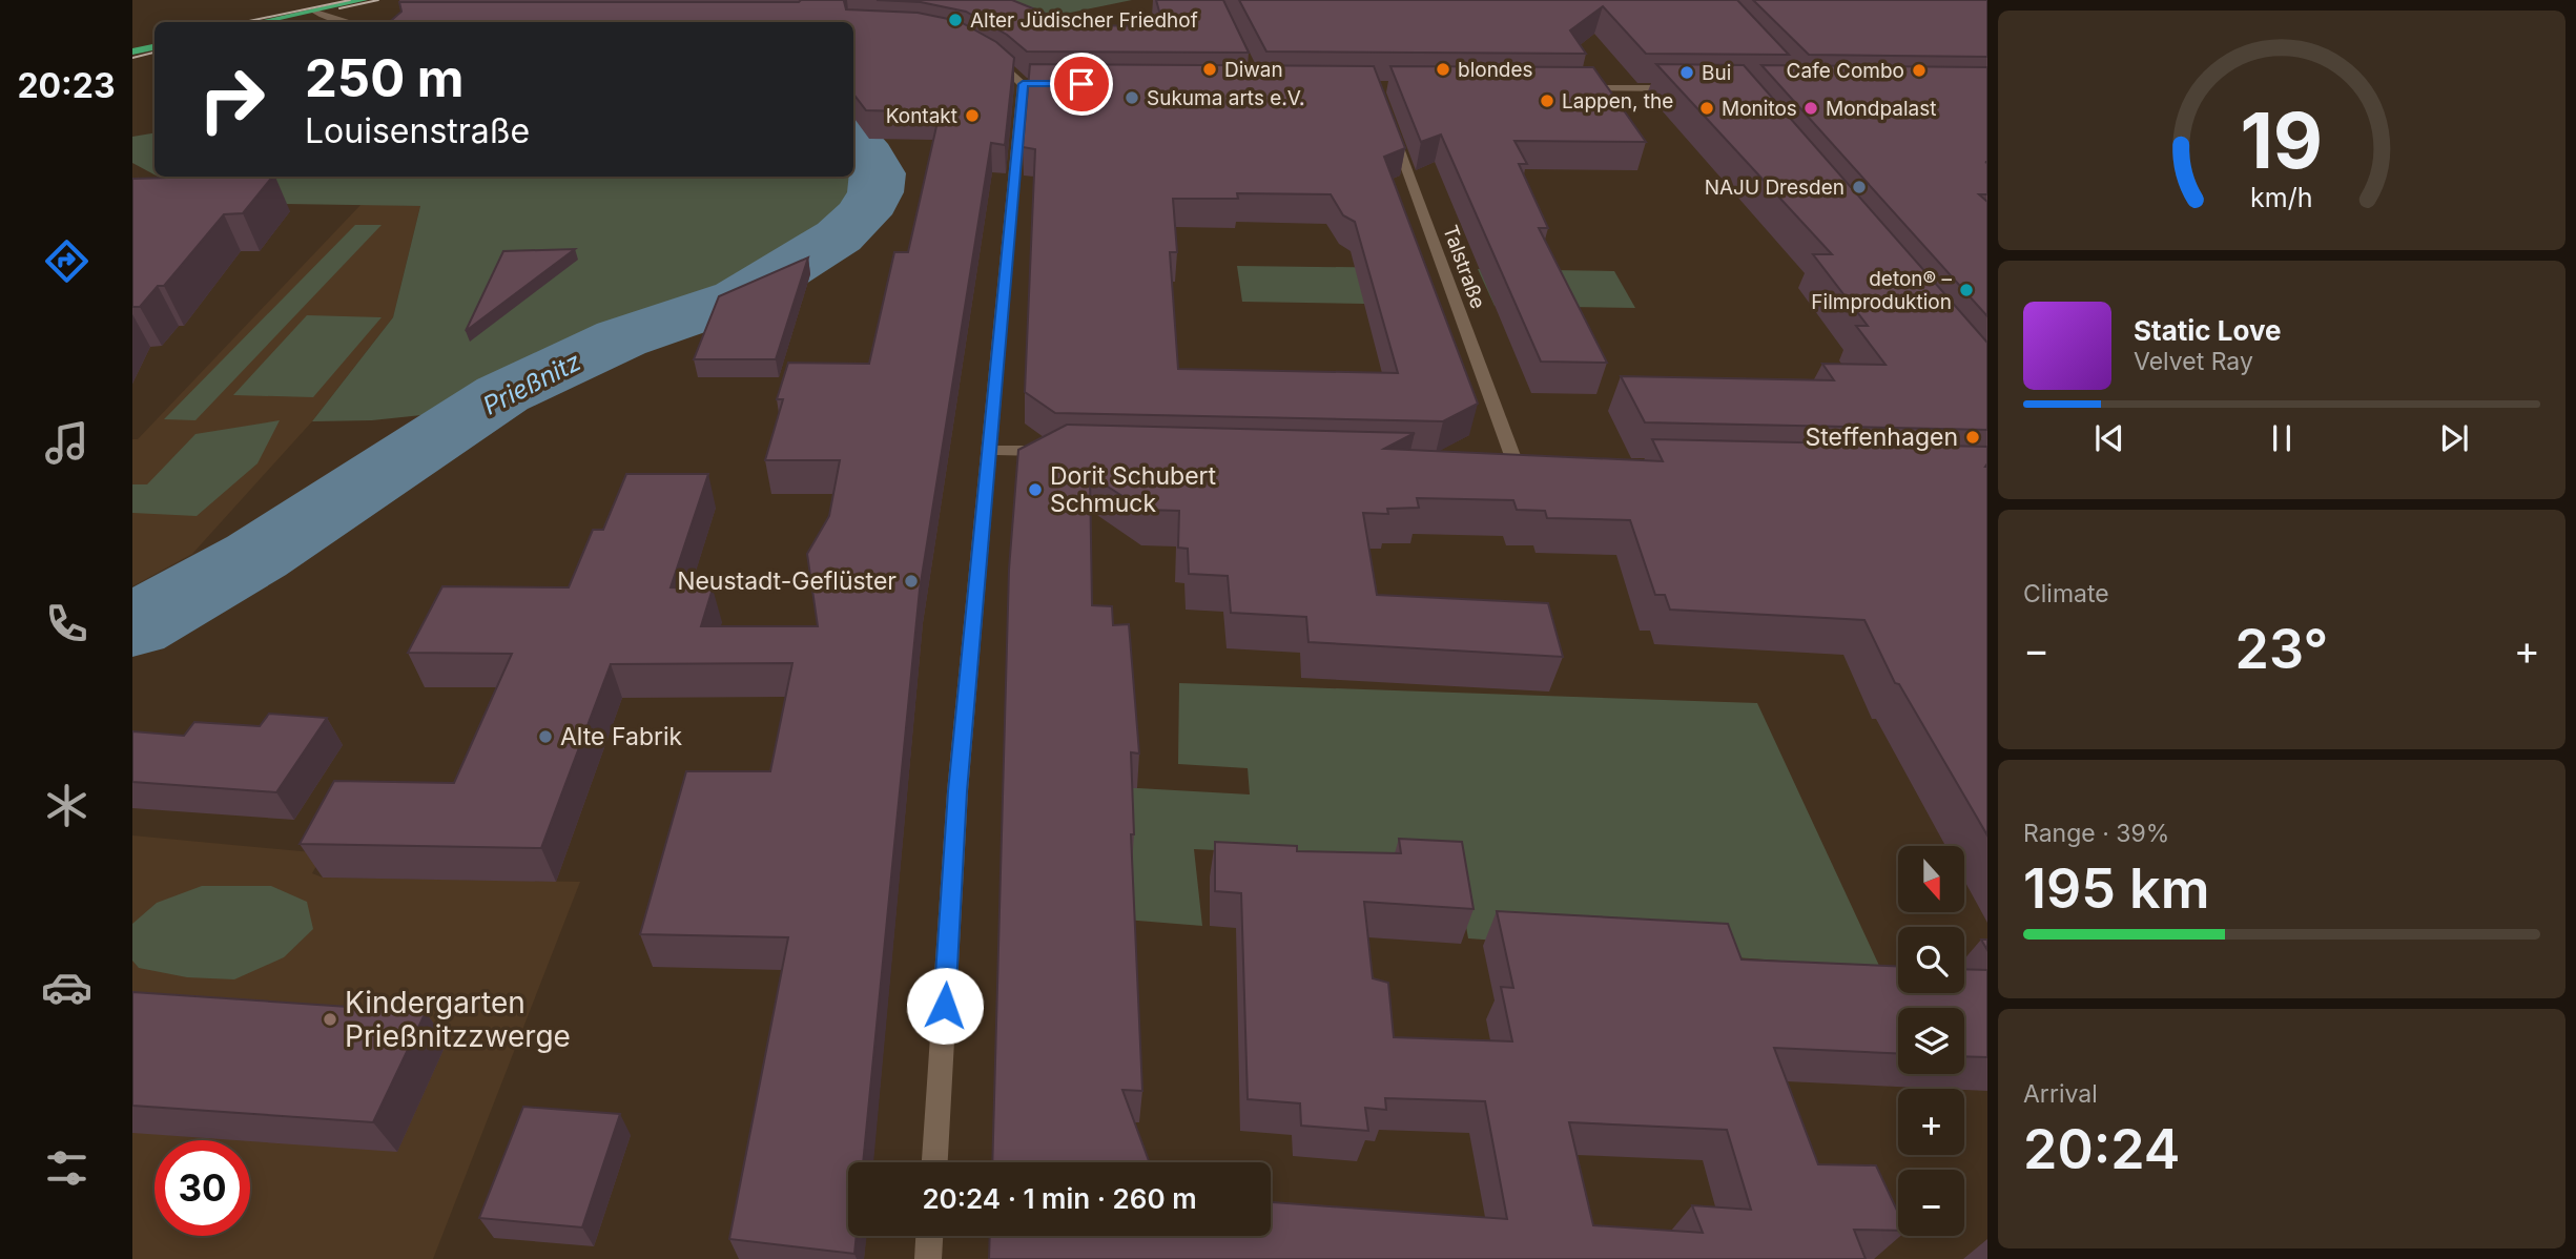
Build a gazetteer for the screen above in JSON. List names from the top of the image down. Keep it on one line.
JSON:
{"streets":{"street":["Talstraße"]},"water":["Prießnitz"],"places":["Alter Jüdischer Friedhof","Diwan","blondes","Cafe Combo","Bui","Sukuma arts e.V.","Lappen, the","Monitos","Mondpalast","Kontakt","NAJU Dresden","deton® – Filmproduktion","Steffenhagen","Dorit Schubert Schmuck","Neustadt-Geflüster","Alte Fabrik","Kindergarten Prießnitzzwerge"],"north":"bottom","page":{"tabs":"20:23","turn":["250 m","Louisenstraße"],"song":["Static Love","Velvet Ray"],"tile":["Climate",["Range · 39%","195 km"],["Arrival","20:24"]],"heat":["−","23°","+"],"map_buttons":["+","−"],"limit":"30","trip":"20:24 · 1 min · 260 m","gauge":["19","km/h"]}}
